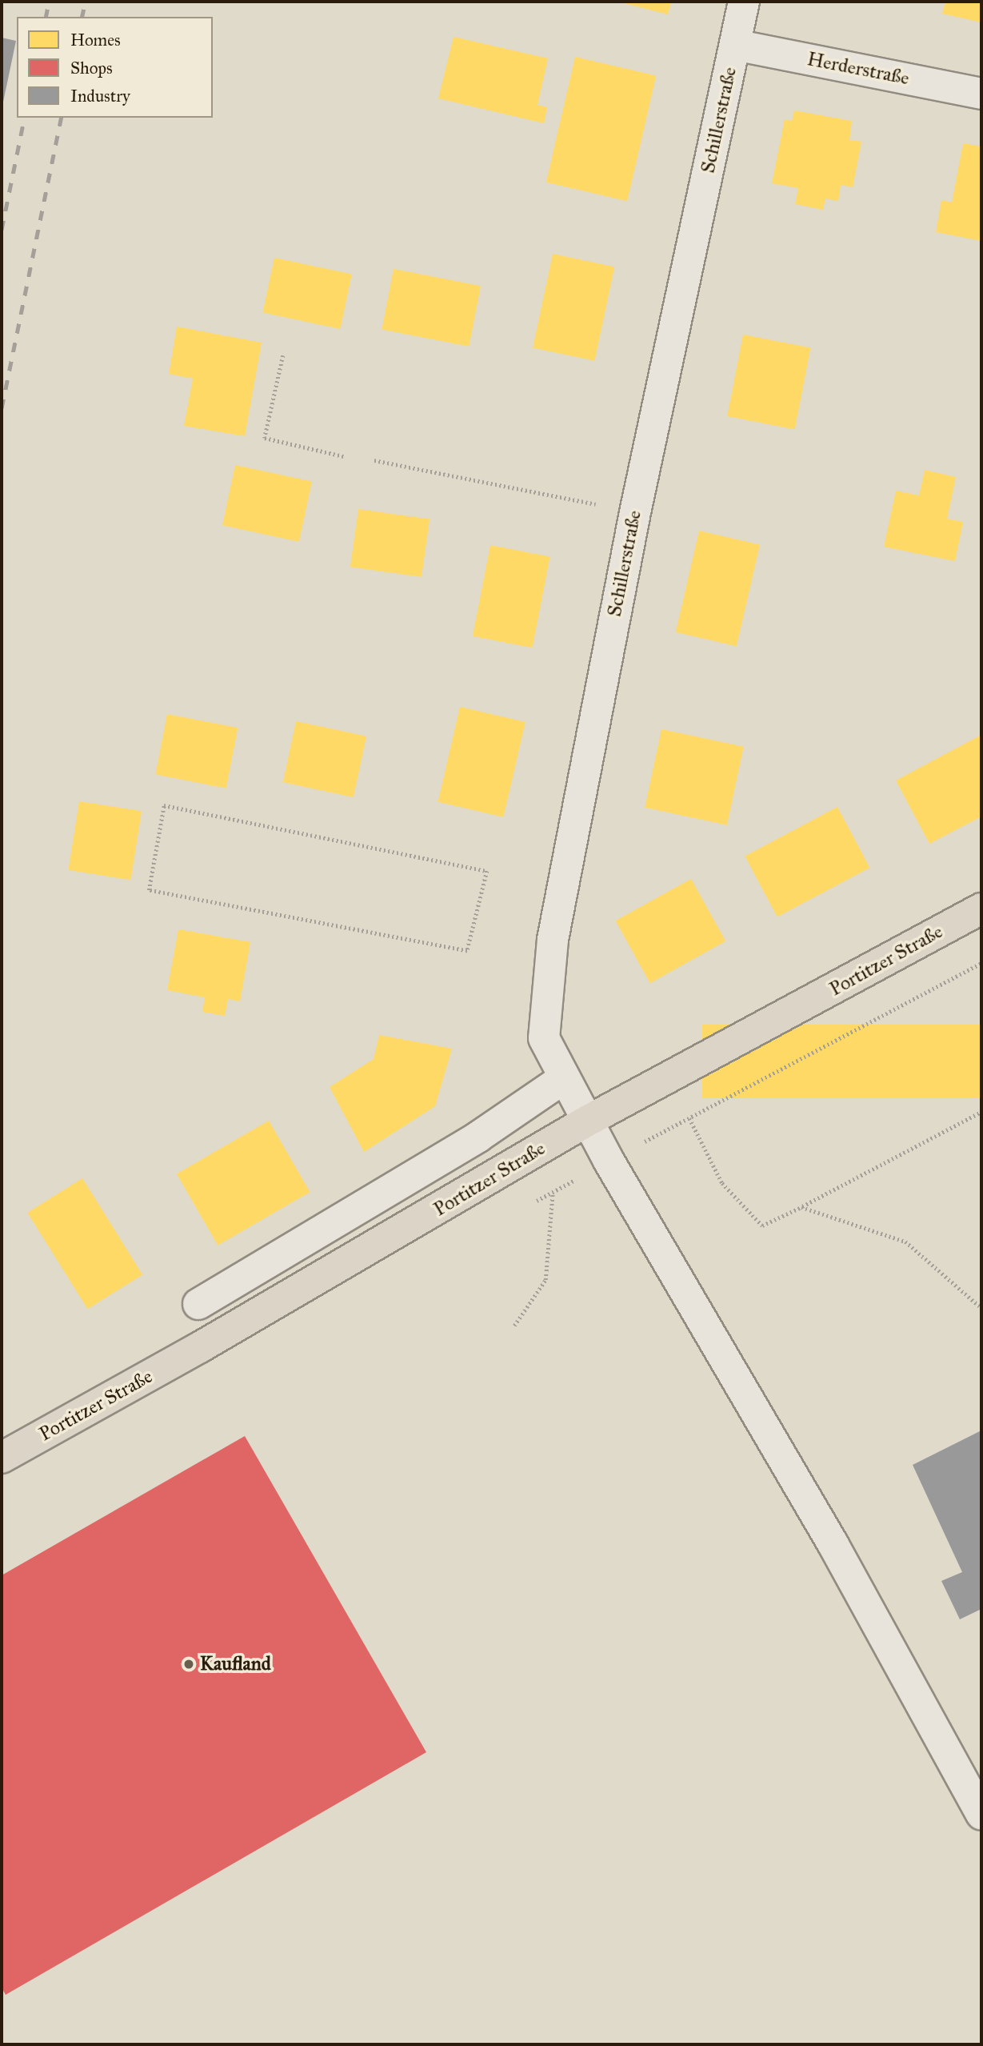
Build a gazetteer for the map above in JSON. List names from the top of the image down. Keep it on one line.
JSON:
{"streets":{"main road":["Portitzer Straße"],"street":["Herderstraße","Schillerstraße"]},"crossings":[["Herderstraße","Schillerstraße"],["Schillerstraße","Portitzer Straße"]],"places":["Kaufland"],"legend":["Homes","Shops","Industry"]}
